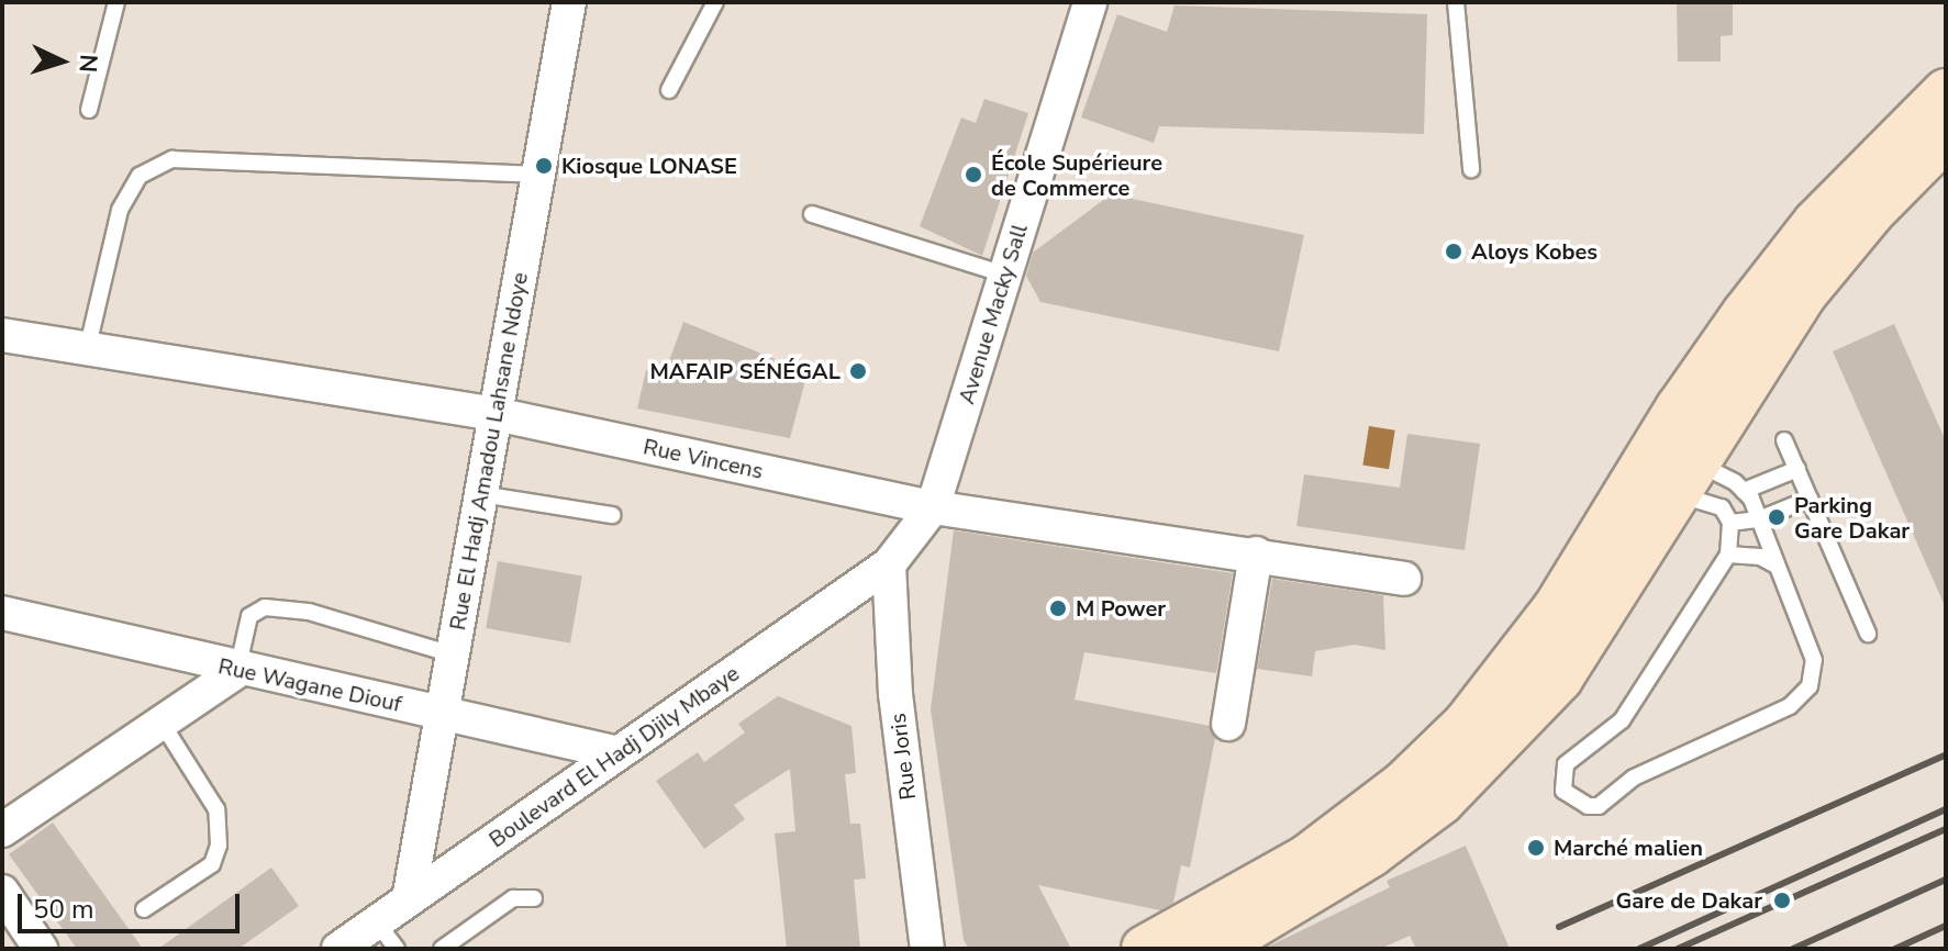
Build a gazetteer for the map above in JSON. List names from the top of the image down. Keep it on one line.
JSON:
{"streets":{"street":["Avenue Macky Sall","Rue El Hadj Amadou Lahsane Ndoye","Rue Vincens","Rue Wagane Diouf","Boulevard El Hadj Djily Mbaye","Rue Joris"]},"crossings":[["Avenue Macky Sall","Rue Vincens"],["Avenue Macky Sall","Boulevard El Hadj Djily Mbaye"],["Avenue Macky Sall","Rue Joris"],["Rue El Hadj Amadou Lahsane Ndoye","Rue Vincens"],["Rue El Hadj Amadou Lahsane Ndoye","Rue Wagane Diouf"],["Rue El Hadj Amadou Lahsane Ndoye","Boulevard El Hadj Djily Mbaye"],["Rue Wagane Diouf","Boulevard El Hadj Djily Mbaye"],["Boulevard El Hadj Djily Mbaye","Rue Joris"]],"places":["Kiosque LONASE","École Supérieure de Commerce","Aloys Kobes","MAFAIP SÉNÉGAL","Parking Gare Dakar","M Power","Marché malien","Gare de Dakar"],"scale_bar":"50 m","north":"right"}
